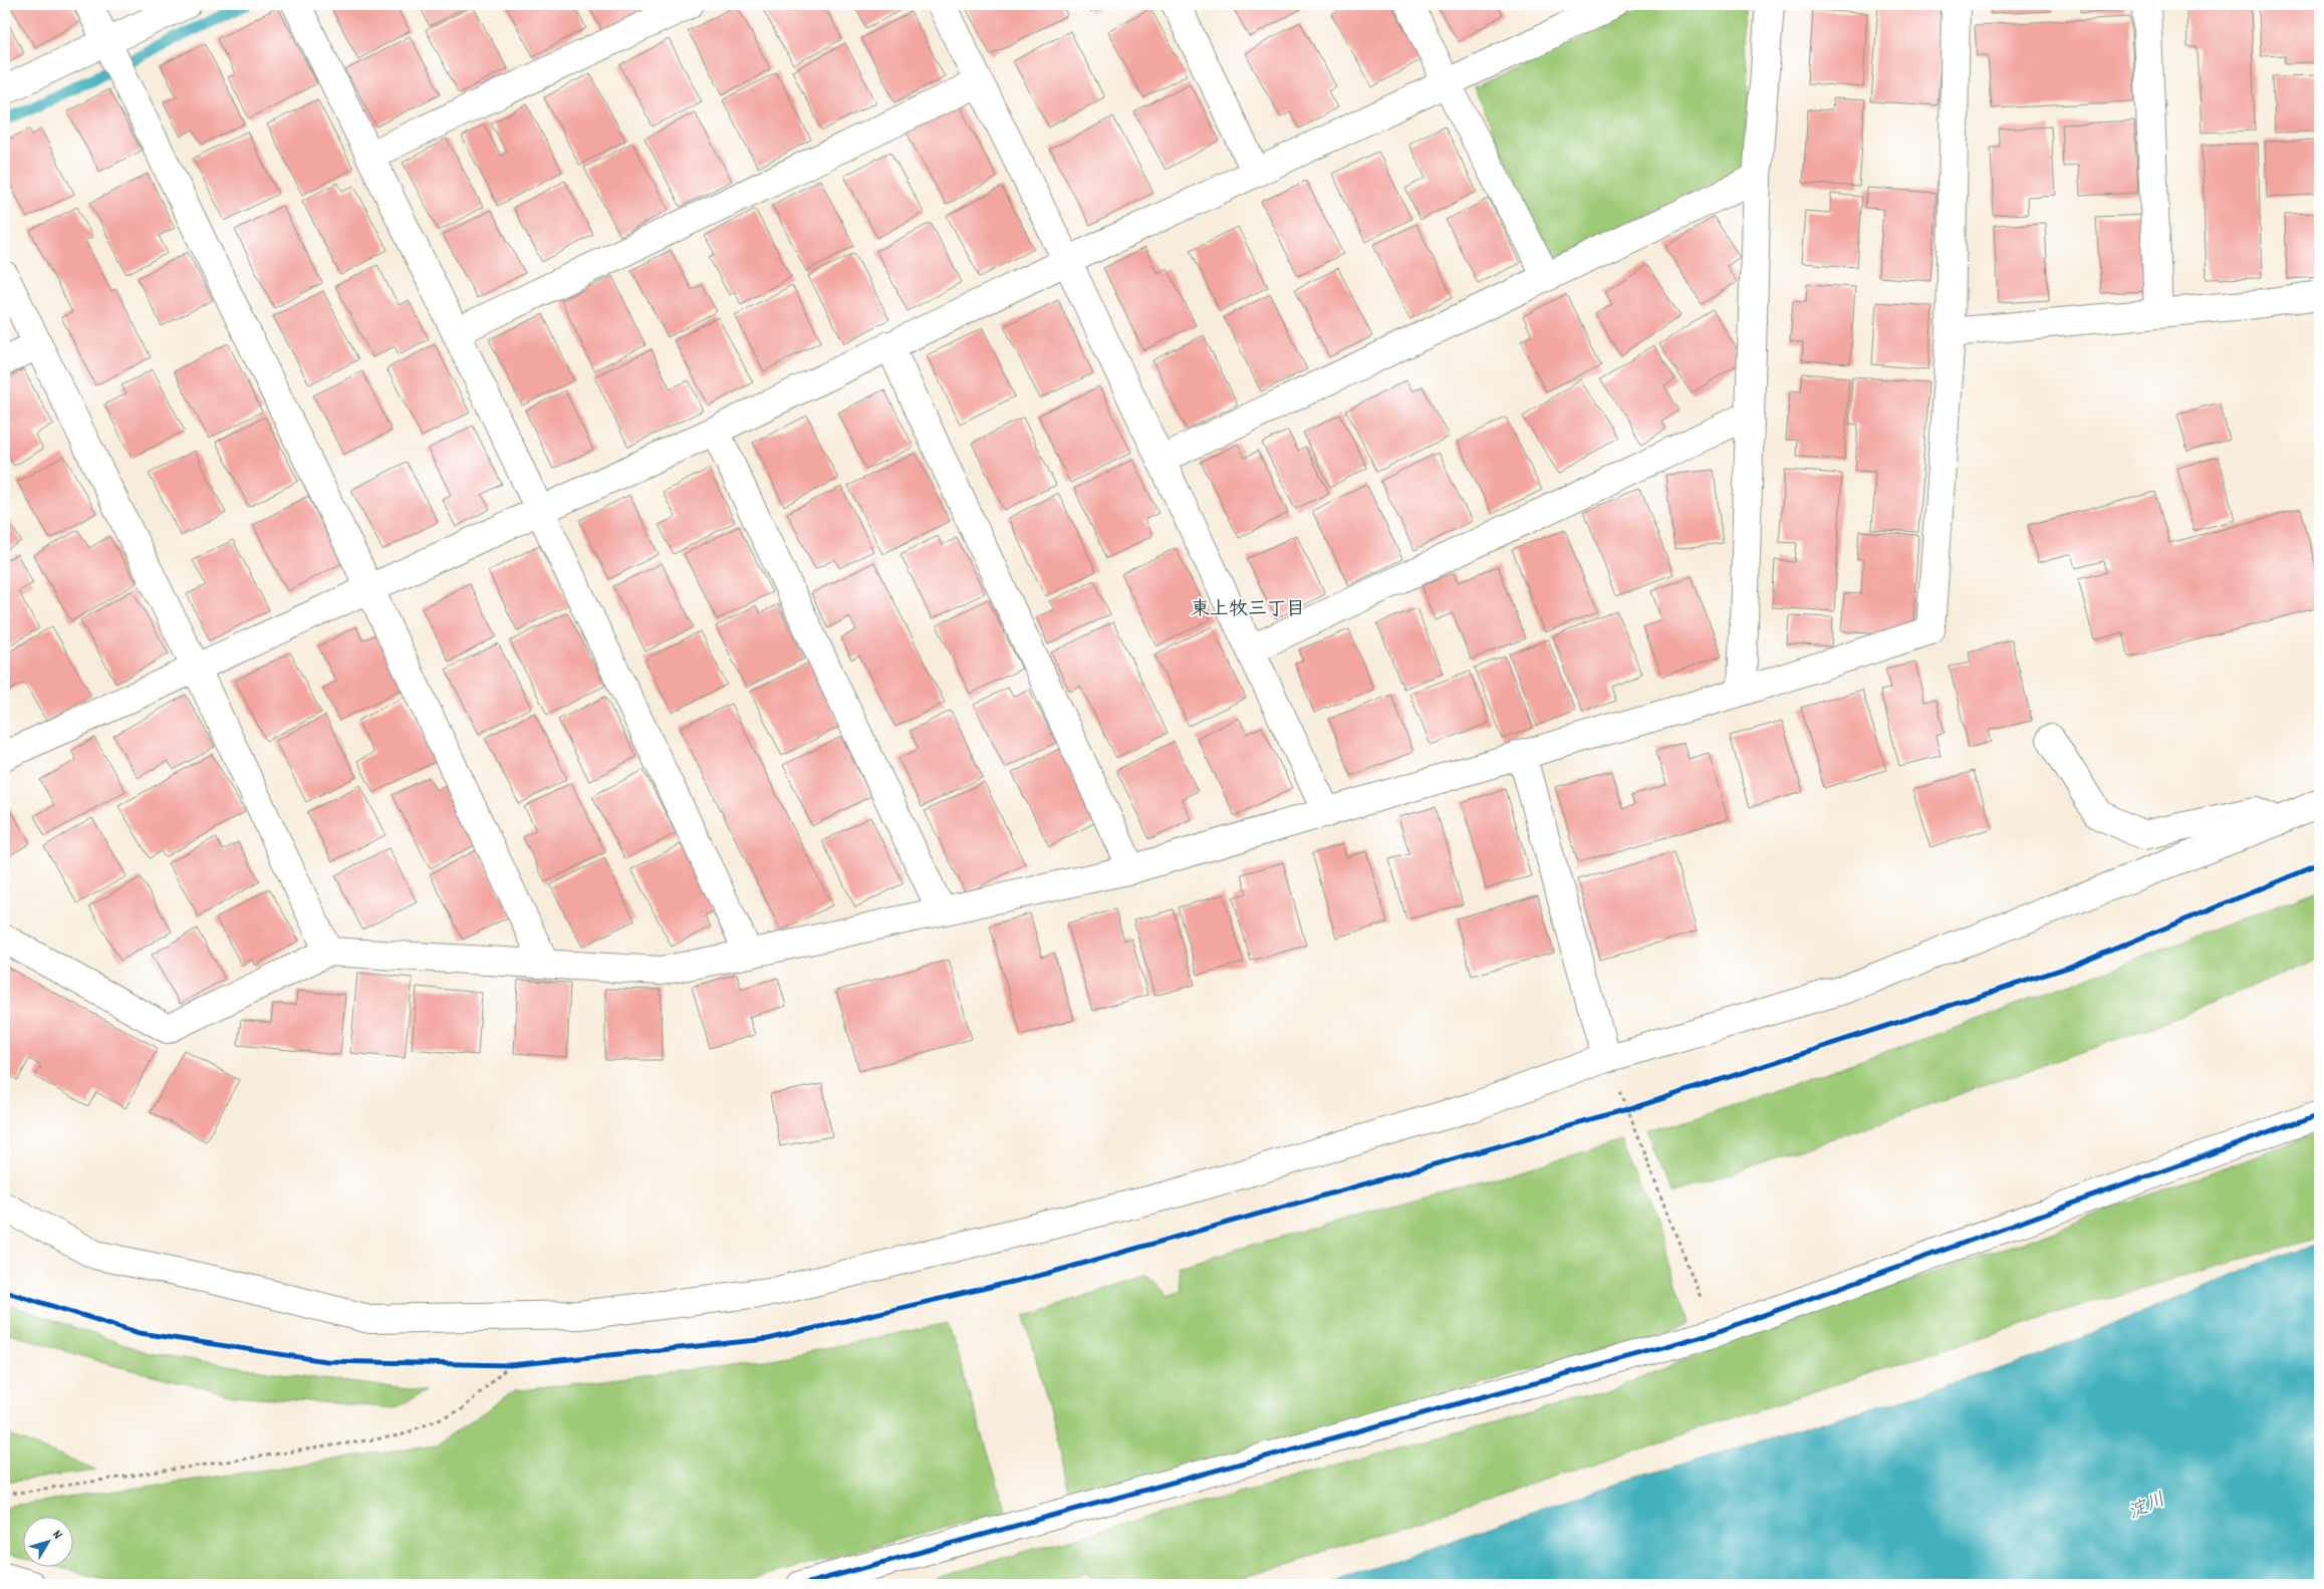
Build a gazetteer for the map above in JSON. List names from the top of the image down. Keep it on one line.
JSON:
{"districts":["東上牧三丁目"],"water":["淀川"],"north":"top right"}
